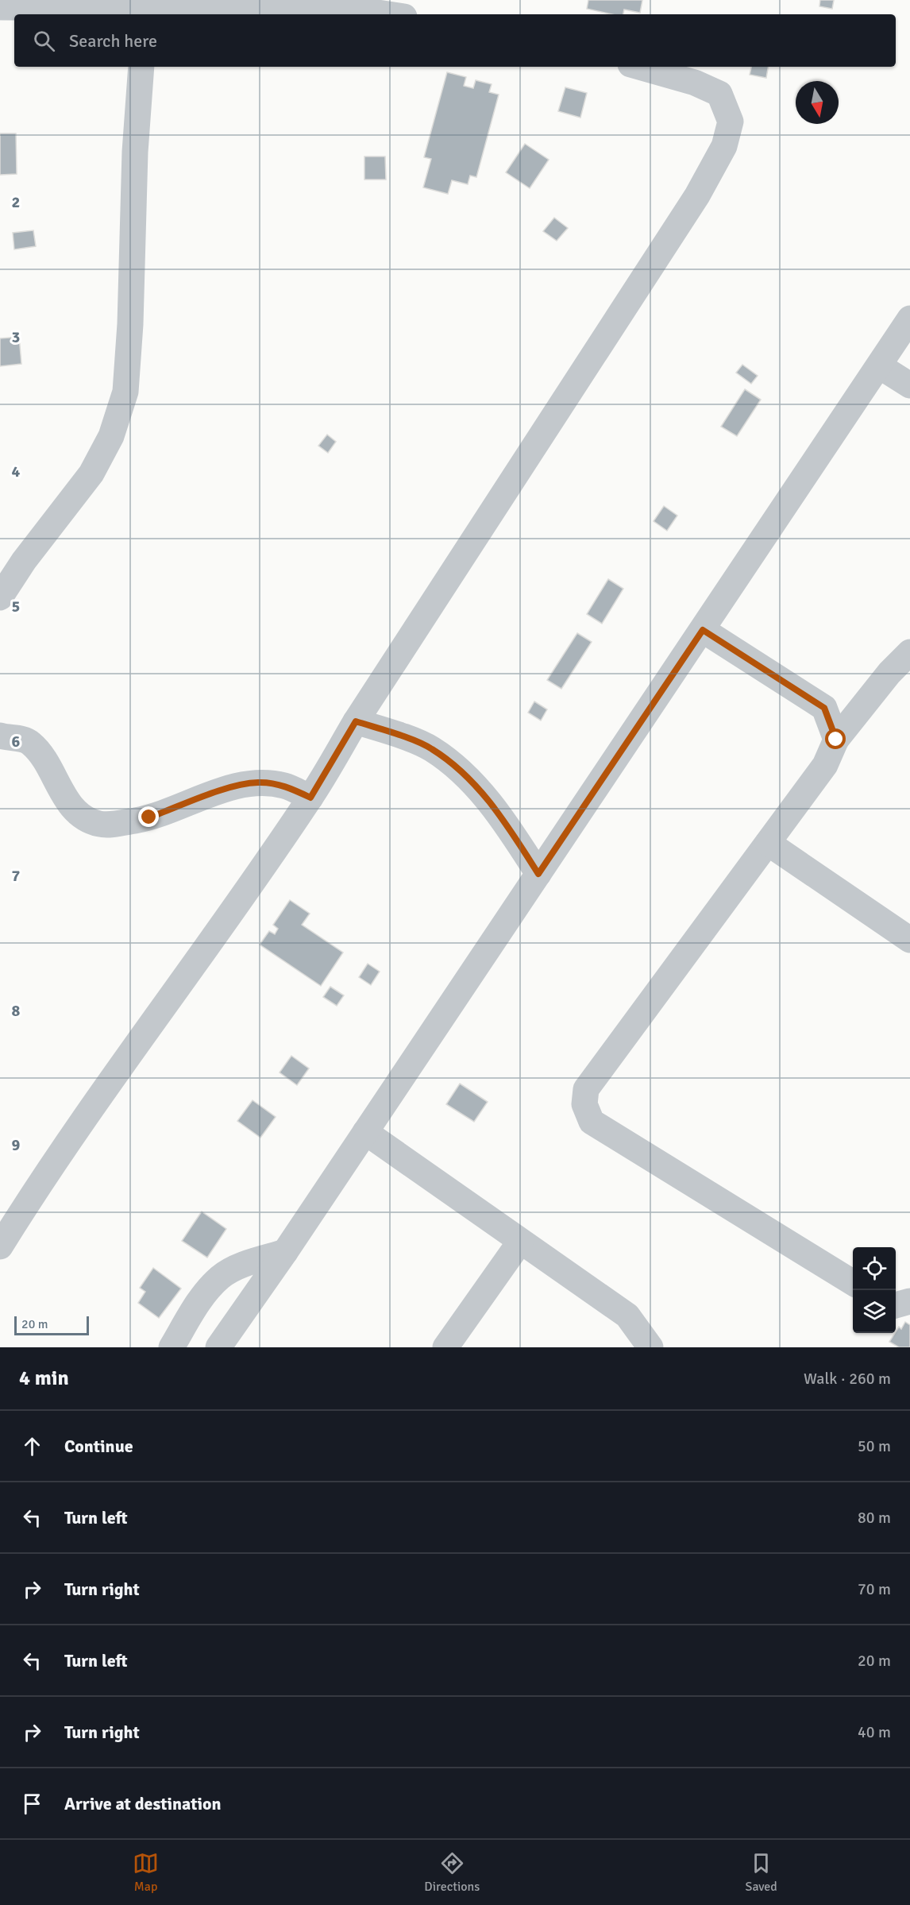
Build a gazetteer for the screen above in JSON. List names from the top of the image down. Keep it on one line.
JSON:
{"scale_bar":"20 m","north":"bottom","page":{"search":"Search here","scale":"20 m","heading":["4 min","Walk · 260 m"],"list":[["Continue","50 m"],["Turn left","80 m"],["Turn right","70 m"],["Turn left","20 m"],["Turn right","40 m"],"Arrive at destination"],"nav":["Map","Directions","Saved"]},"grid":{"rows":["2","3","4","5","6","7","8","9"]}}
